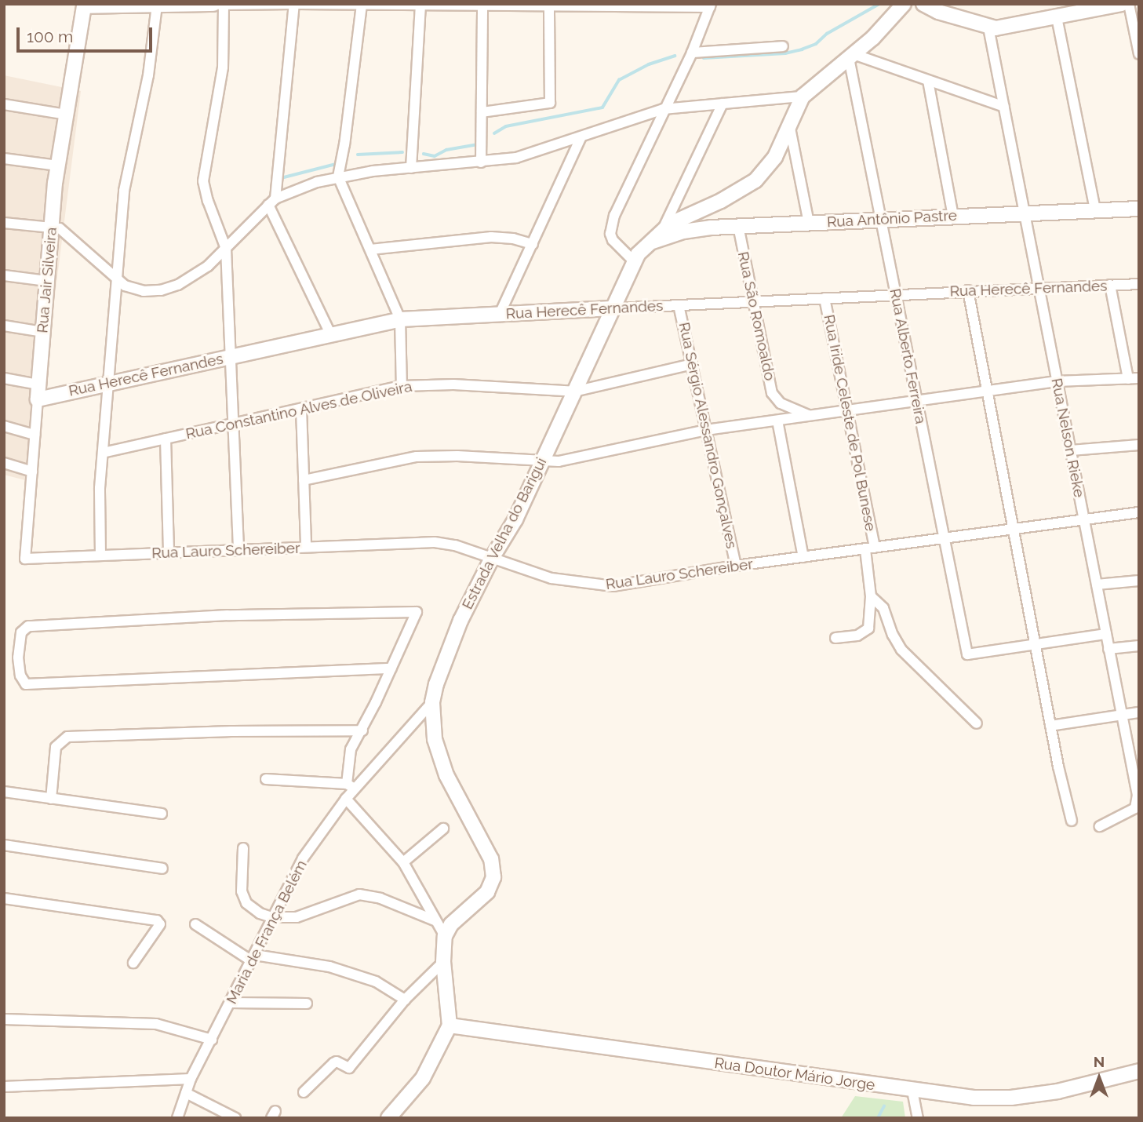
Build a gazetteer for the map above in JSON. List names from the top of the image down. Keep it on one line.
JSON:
{"streets":{"street":["Rua Antônio Pastre","Rua Jair Silveira","Rua Herecê Fernandes","Rua São Romoaldo","Rua Alberto Ferreira","Rua Constantino Alves de Oliveira","Rua Iride Celeste de Pol Bunese","Rua Sérgio Alessandro Gonçalves","Rua Nelson Rieke","Estrada Velha do Barigui","Rua Lauro Schereiber","Maria de França Belém","Rua Doutor Mário Jorge"]},"crossings":[["Rua Antônio Pastre","Rua São Romoaldo"],["Rua Antônio Pastre","Rua Alberto Ferreira"],["Rua Antônio Pastre","Rua Nelson Rieke"],["Rua Antônio Pastre","Estrada Velha do Barigui"],["Rua Jair Silveira","Rua Herecê Fernandes"],["Rua Jair Silveira","Rua Lauro Schereiber"],["Rua Herecê Fernandes","Rua São Romoaldo"],["Rua Herecê Fernandes","Rua Alberto Ferreira"],["Rua Herecê Fernandes","Rua Iride Celeste de Pol Bunese"],["Rua Herecê Fernandes","Rua Sérgio Alessandro Gonçalves"],["Rua Herecê Fernandes","Rua Nelson Rieke"],["Rua Herecê Fernandes","Estrada Velha do Barigui"],["Rua Alberto Ferreira","Estrada Velha do Barigui"],["Rua Alberto Ferreira","Rua Lauro Schereiber"],["Rua Constantino Alves de Oliveira","Rua Sérgio Alessandro Gonçalves"],["Rua Constantino Alves de Oliveira","Estrada Velha do Barigui"],["Rua Iride Celeste de Pol Bunese","Rua Lauro Schereiber"],["Rua Sérgio Alessandro Gonçalves","Rua Lauro Schereiber"],["Rua Nelson Rieke","Rua Lauro Schereiber"],["Estrada Velha do Barigui","Rua Lauro Schereiber"],["Estrada Velha do Barigui","Maria de França Belém"]],"scale_bar":"100 m","north":"top"}
